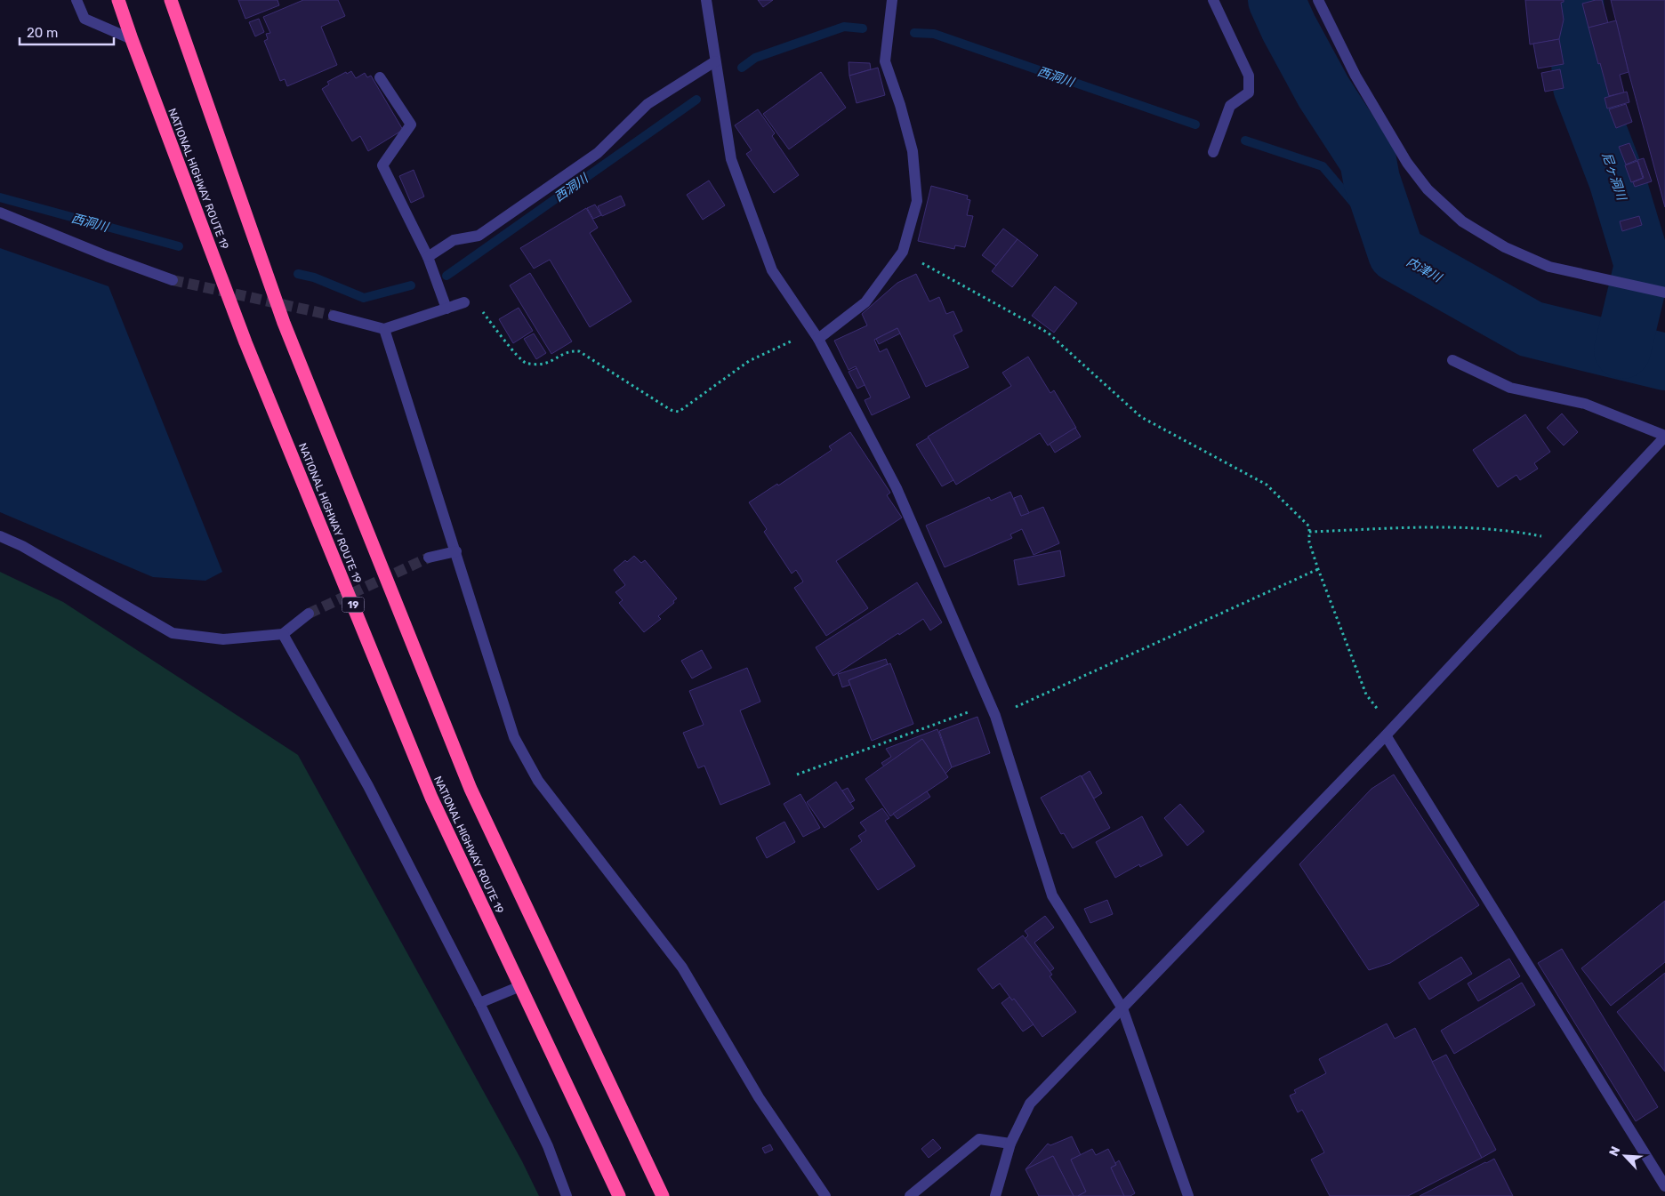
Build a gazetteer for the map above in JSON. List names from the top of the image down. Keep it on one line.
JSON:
{"streets":{"highway":["NATIONAL HIGHWAY ROUTE 19","19"]},"water":["西洞川","尼ヶ洞川","内津川"],"scale_bar":"20 m","north":"top left"}
